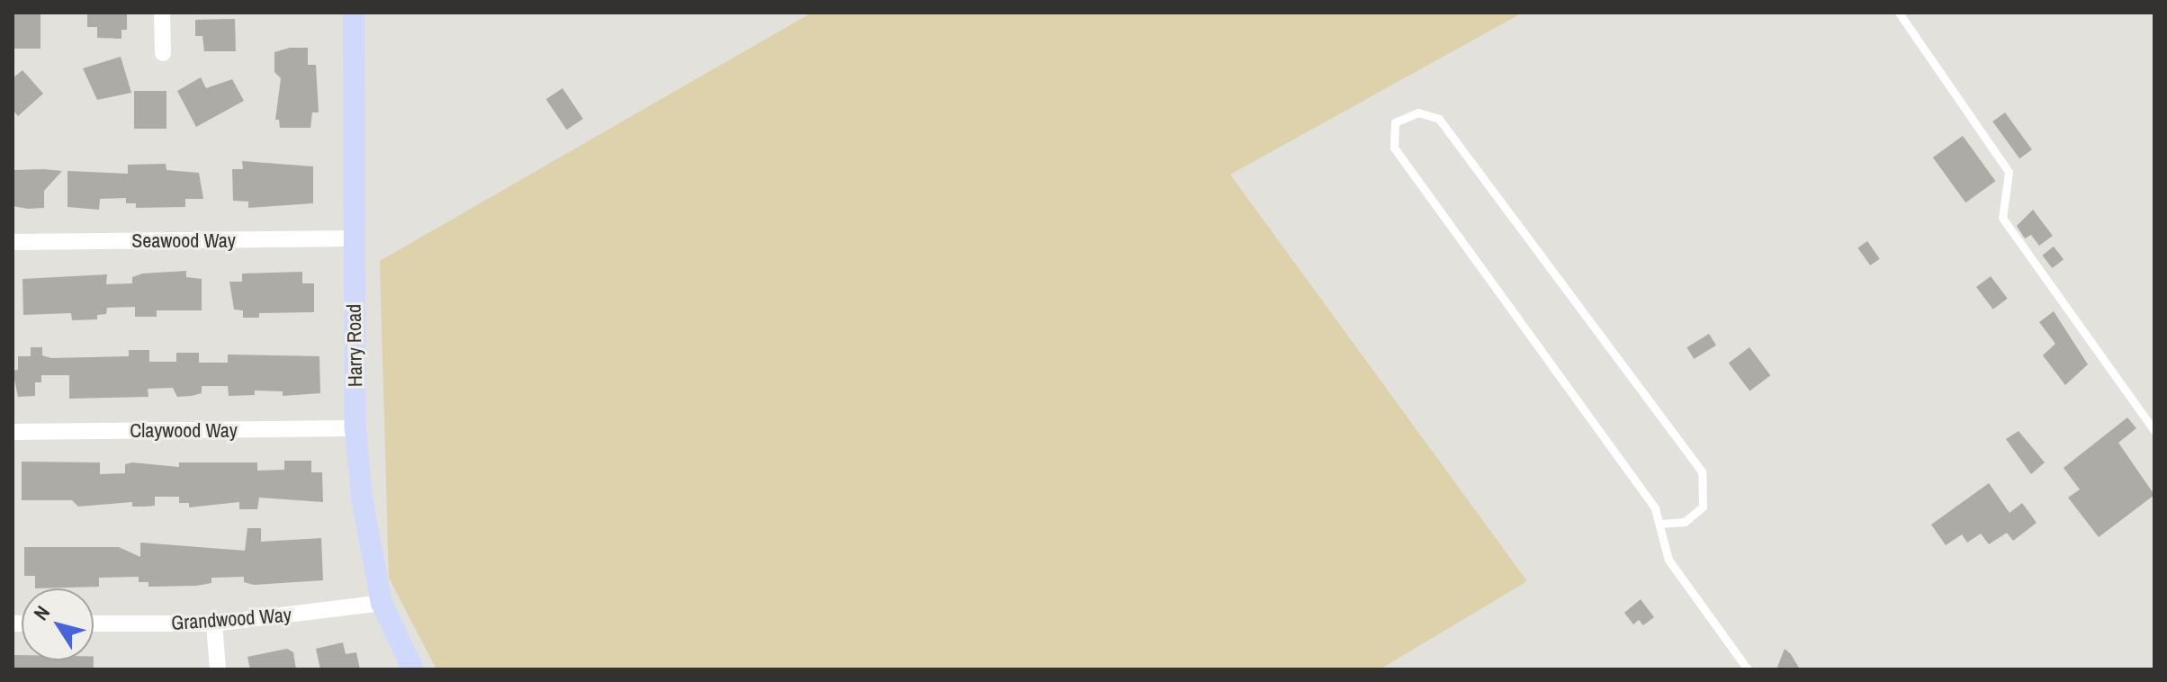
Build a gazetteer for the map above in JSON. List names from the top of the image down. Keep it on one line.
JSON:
{"streets":{"street":["Seawood Way","Harry Road","Claywood Way","Grandwood Way"]},"crossings":[["Seawood Way","Harry Road"],["Harry Road","Claywood Way"],["Harry Road","Grandwood Way"]],"north":"top left"}
